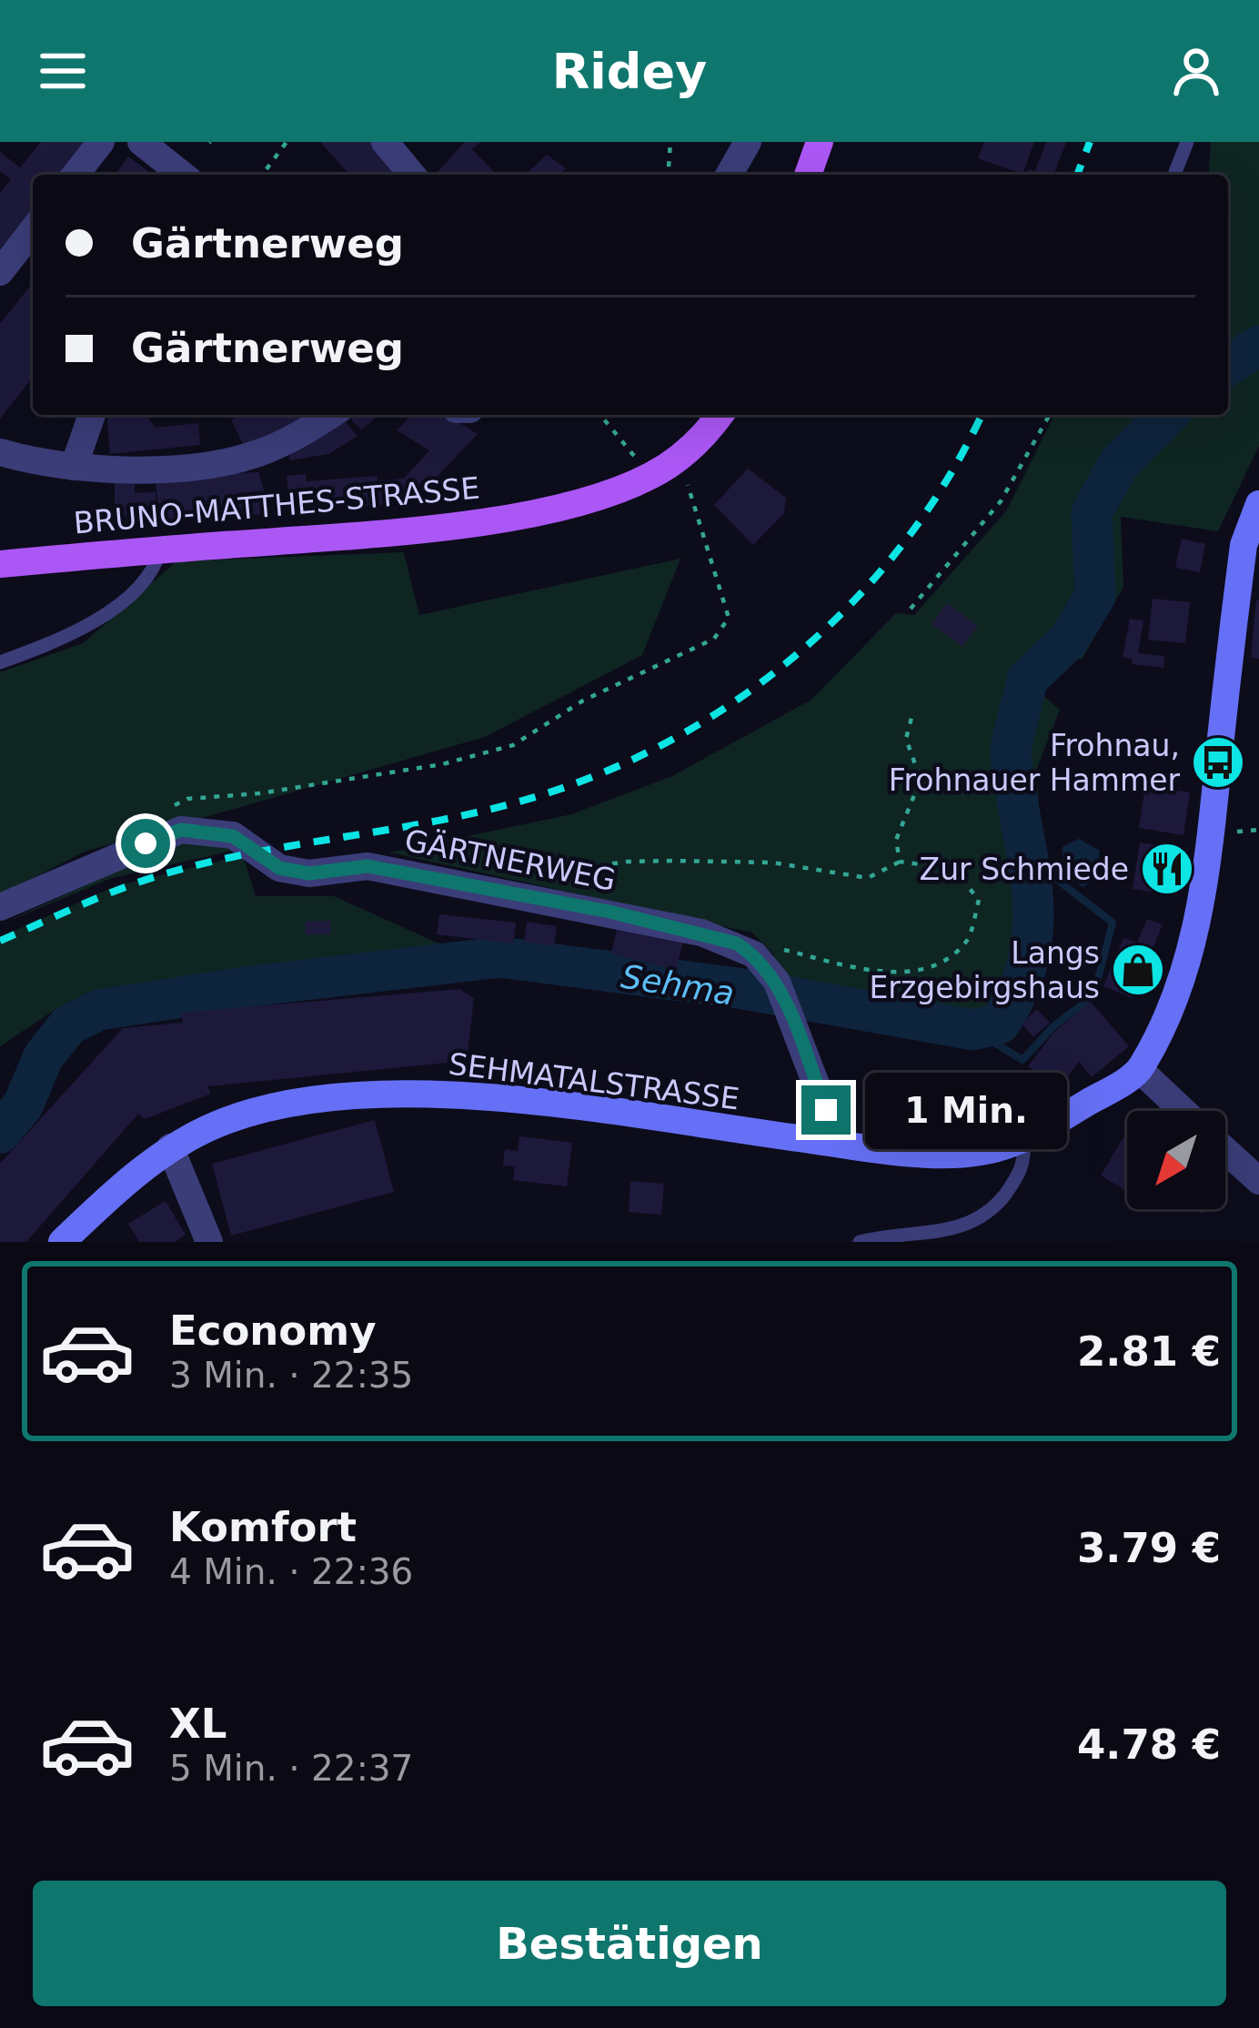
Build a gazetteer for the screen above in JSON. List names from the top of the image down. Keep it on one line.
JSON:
{"streets":{"main road":["BRUNO-MATTHES-STRASSE","SEHMATALSTRASSE"],"street":["GÄRTNERWEG"]},"crossings":[["GÄRTNERWEG","SEHMATALSTRASSE"]],"water":["Sehma"],"places":{"bus stop":["Frohnau, Frohnauer Hammer"],"restaurant":["Zur Schmiede"],"shop":["Langs Erzgebirgshaus"]},"north":"bottom left","page":{"header":"Ridey","banner":["Gärtnerweg","Gärtnerweg"],"bubble":"1 Min.","list":[{"name":"Economy","note":"3 Min. · 22:35","value":"2.81 €"},{"name":"Komfort","note":"4 Min. · 22:36","value":"3.79 €"},{"name":"XL","note":"5 Min. · 22:37","value":"4.78 €"}],"buttons":"Bestätigen"}}
